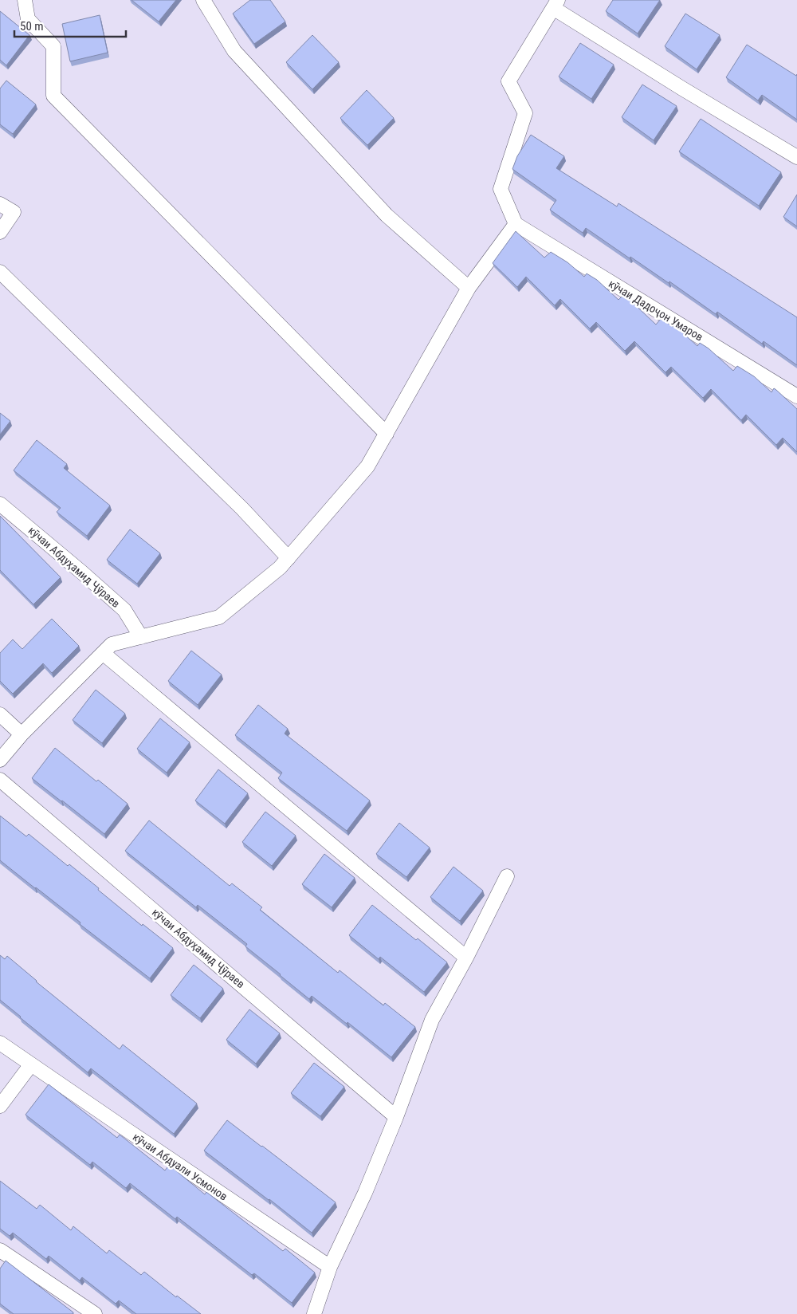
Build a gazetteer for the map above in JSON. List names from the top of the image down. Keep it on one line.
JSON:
{"streets":{"street":["кӯчаи Дадоҷон Умаров","кӯчаи Абдуҳамид Ҷӯраев","кӯчаи Абдуали Усмонов"]},"scale_bar":"50 m"}
